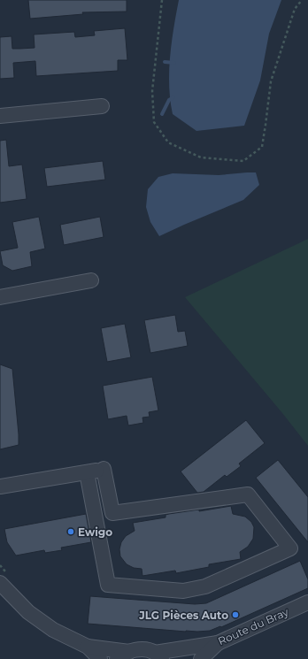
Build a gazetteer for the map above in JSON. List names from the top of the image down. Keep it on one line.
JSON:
{"streets":{"street":["Route du Bray"]},"places":["Ewigo","JLG Pièces Auto"]}
